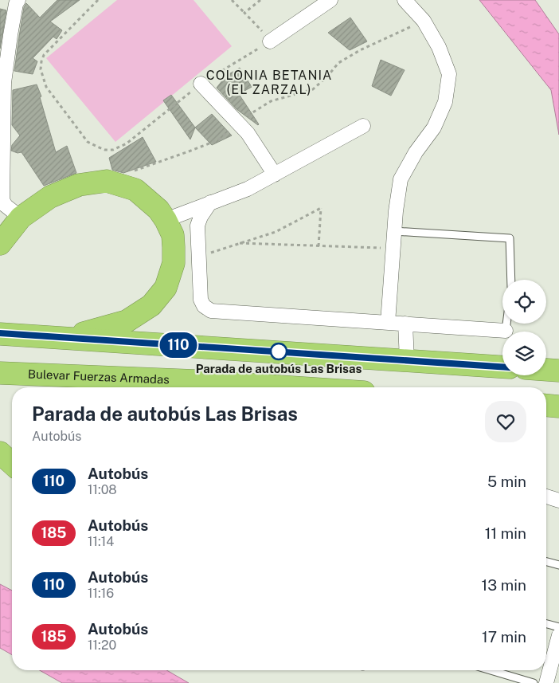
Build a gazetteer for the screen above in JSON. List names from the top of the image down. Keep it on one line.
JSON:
{"streets":{"highway":["Bulevar Fuerzas Armadas"]},"districts":["COLONIA BETANIA (EL ZARZAL)"],"places":["Parada de autobús Las Brisas"],"lines":["bus line 110"],"page":{"on_map":"110","heading":["Parada de autobús Las Brisas","Autobús"],"list":[{"mark":"110","name":"Autobús","note":"11:08","value":"5 min"},{"mark":"185","name":"Autobús","note":"11:14","value":"11 min"},{"mark":"110","name":"Autobús","note":"11:16","value":"13 min"},{"mark":"185","name":"Autobús","note":"11:20","value":"17 min"}]}}
